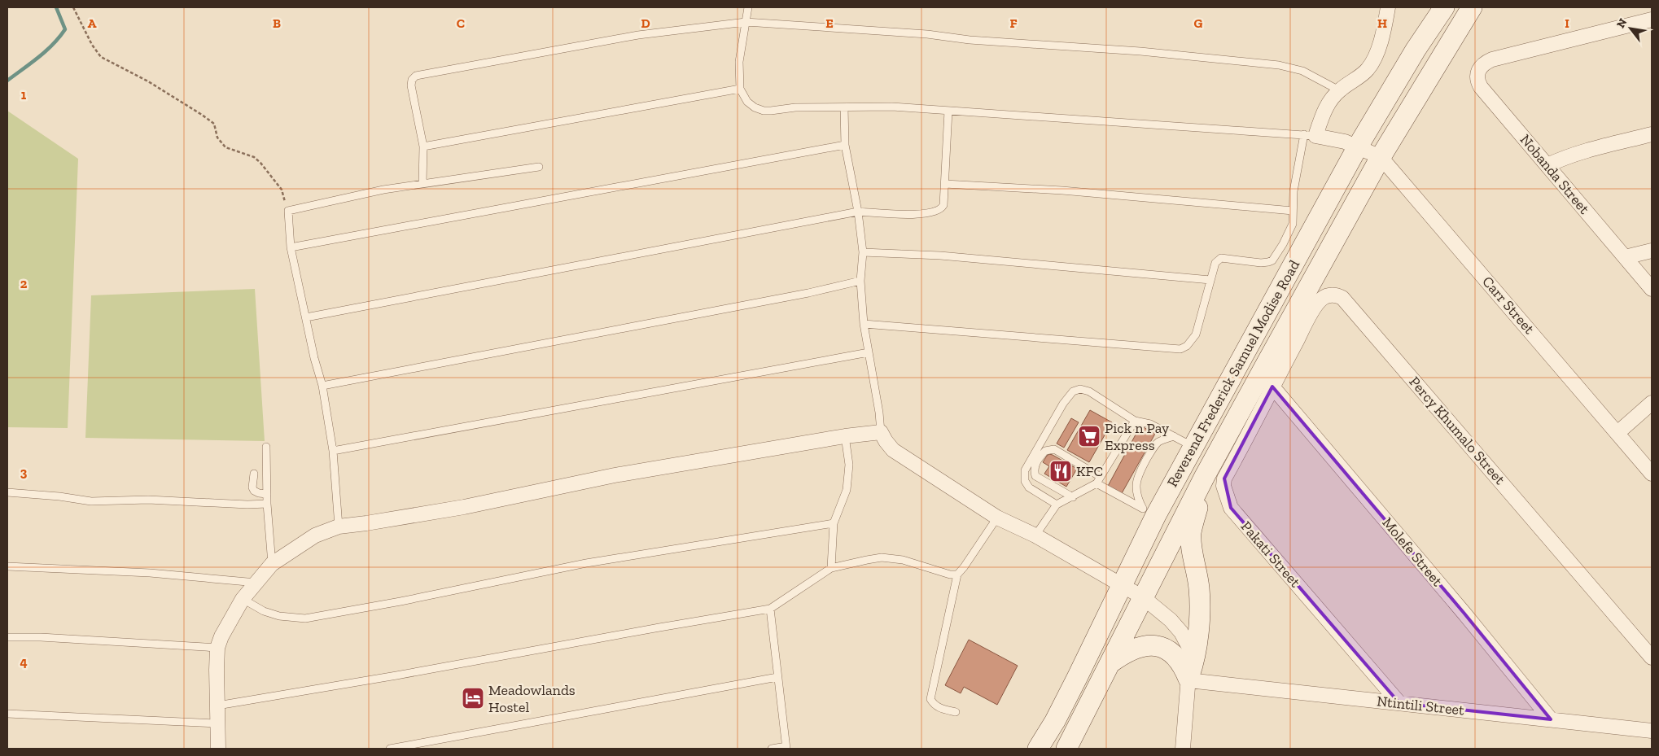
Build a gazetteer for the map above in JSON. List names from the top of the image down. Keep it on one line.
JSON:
{"streets":{"main road":["Reverend Frederick Samuel Modise Road"],"street":["Nobanda Street","Carr Street","Percy Khumalo Street","Molefe Street","Pakati Street","Ntintili Street"]},"crossings":[["Carr Street","Reverend Frederick Samuel Modise Road"],["Percy Khumalo Street","Molefe Street"],["Percy Khumalo Street","Pakati Street"],["Molefe Street","Pakati Street"],["Molefe Street","Ntintili Street"],["Pakati Street","Ntintili Street"]],"places":{"supermarket":["Pick n Pay Express"],"restaurant":["KFC"],"hotel":["Meadowlands Hostel"]},"north":"top left","grid":{"columns":["A","B","C","D","E","F","G","H","I"],"rows":["1","2","3","4"]}}
